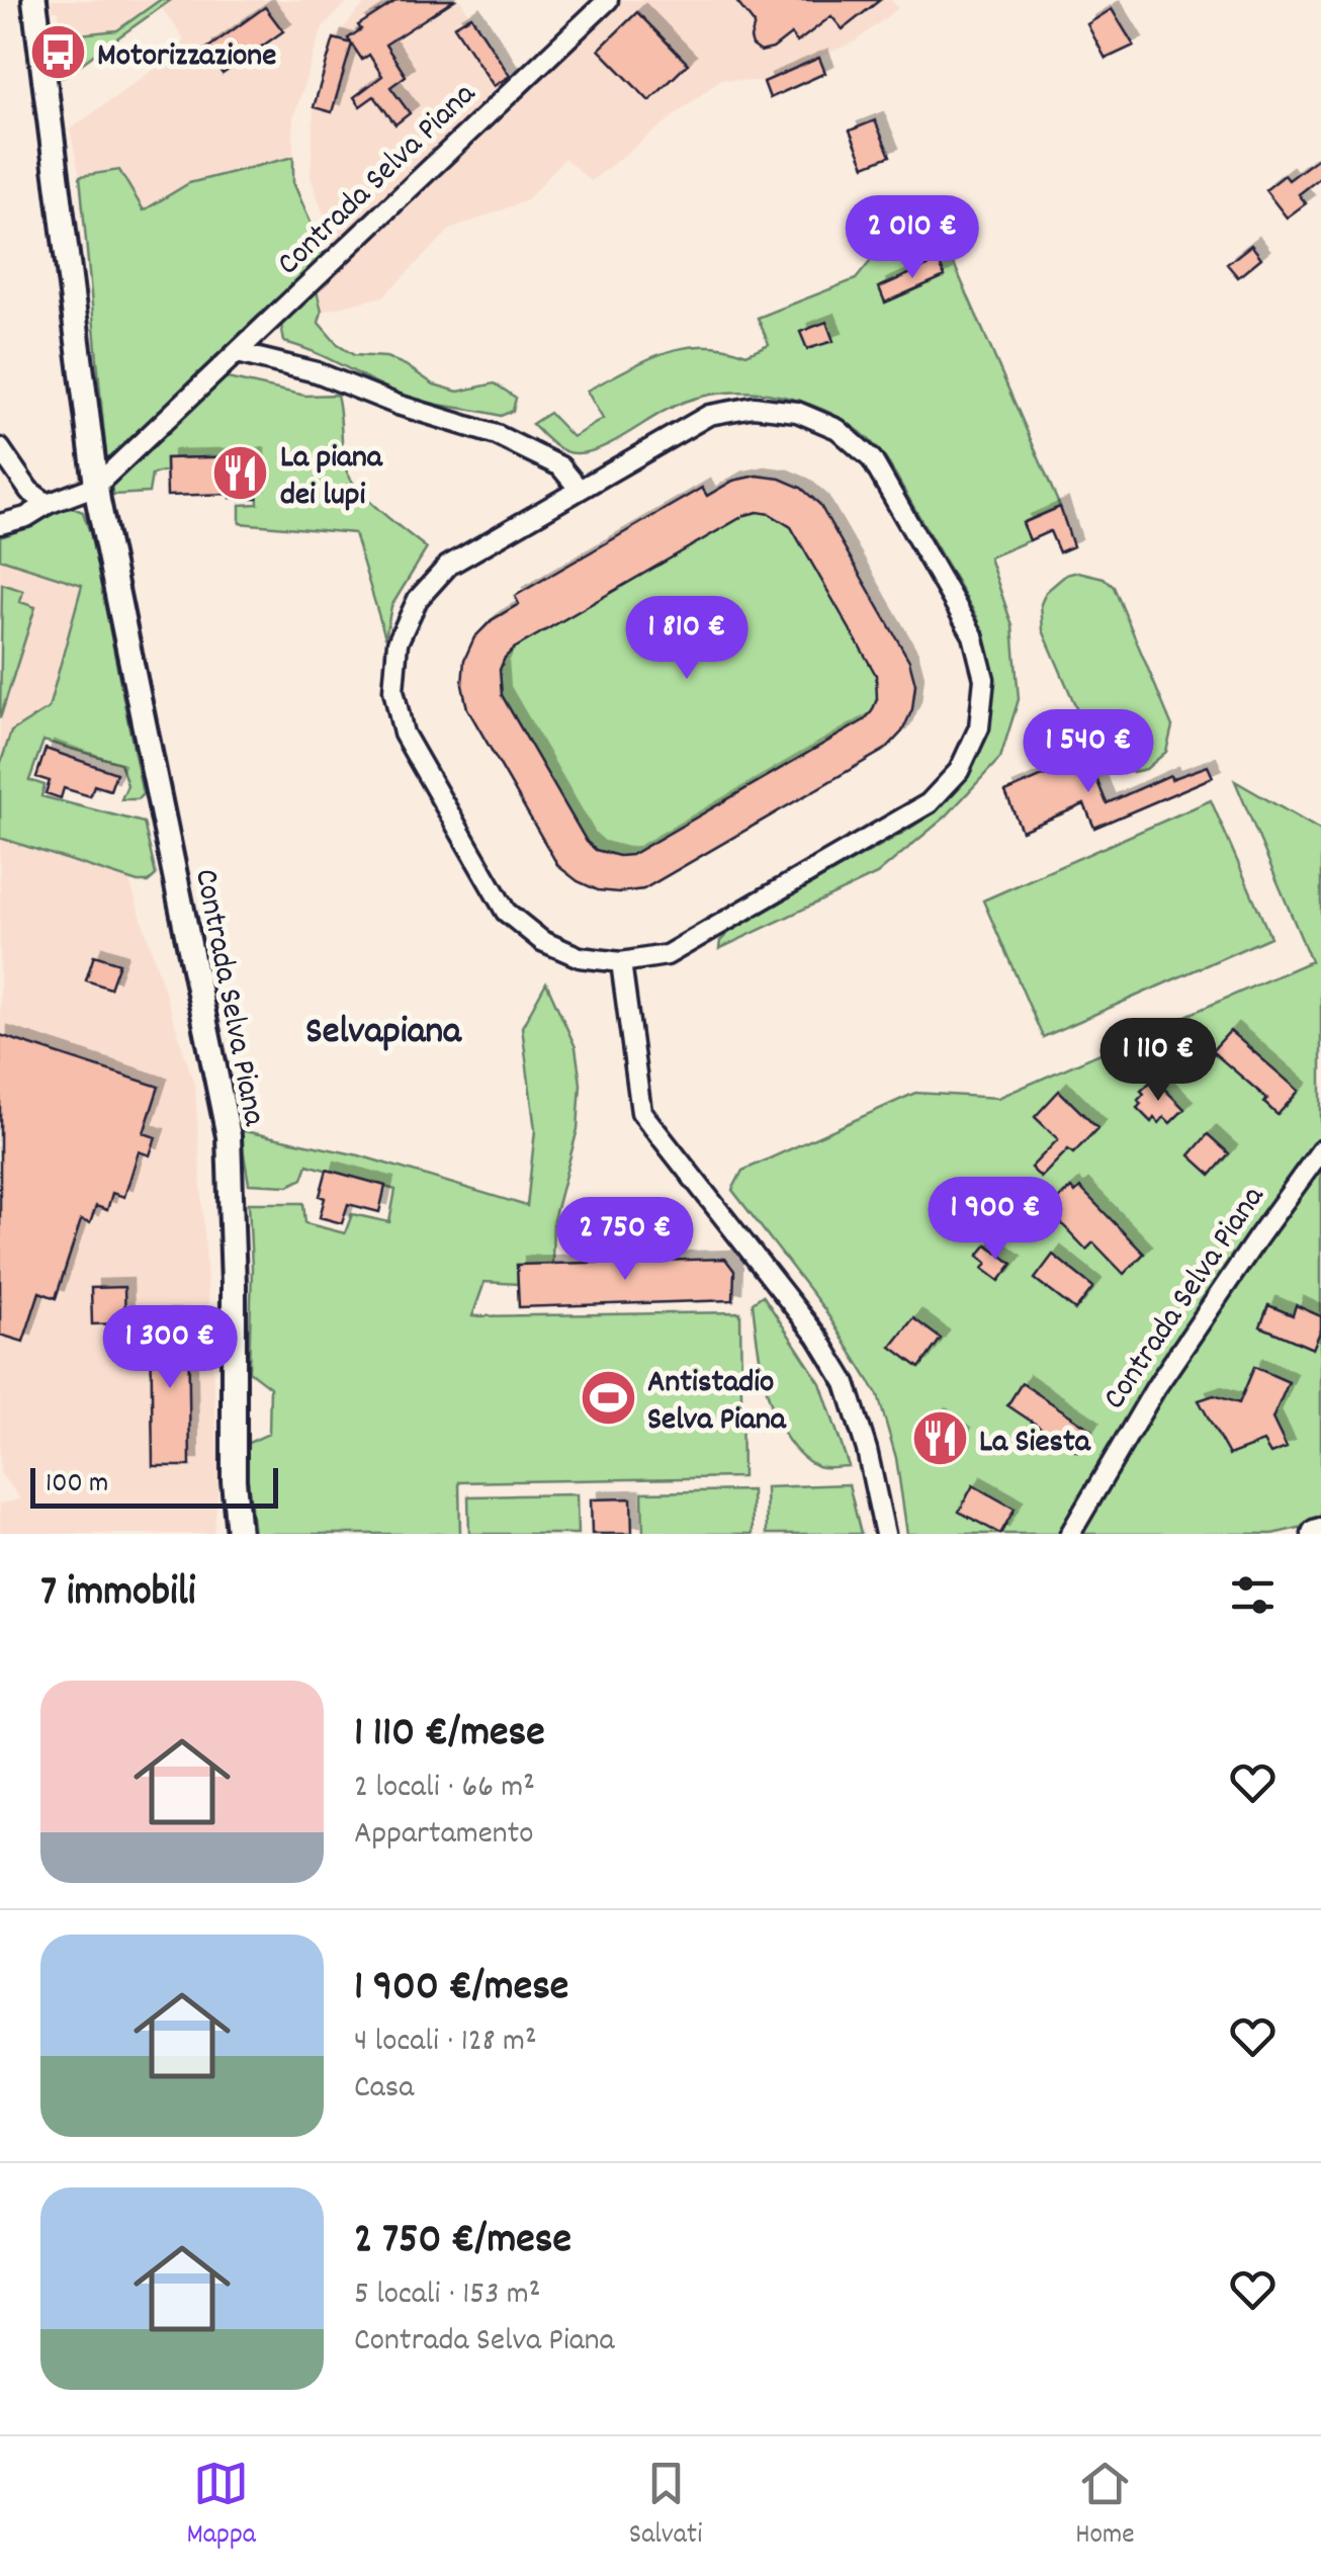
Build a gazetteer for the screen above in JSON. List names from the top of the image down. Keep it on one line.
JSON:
{"streets":{"street":["Contrada Selva Piana"]},"districts":["Selvapiana"],"places":{"bus stop":["Motorizzazione"],"restaurant":["La piana dei lupi","La Siesta"],"sports":["Antistadio Selva Piana"]},"scale_bar":"100 m","page":{"price":["2 010 €","1 810 €","1 540 €","1 110 €","1 900 €","2 750 €","1 300 €"],"scale":"100 m","heading":"7 immobili","list":[{"name":"1 110 €/mese","note":"2 locali · 66 m² · Appartamento"},{"name":"1 900 €/mese","note":"4 locali · 128 m² · Casa"},{"name":"2 750 €/mese","note":"5 locali · 153 m² · Contrada Selva Piana"}],"tabs":["Mappa","Salvati","Home"]}}
